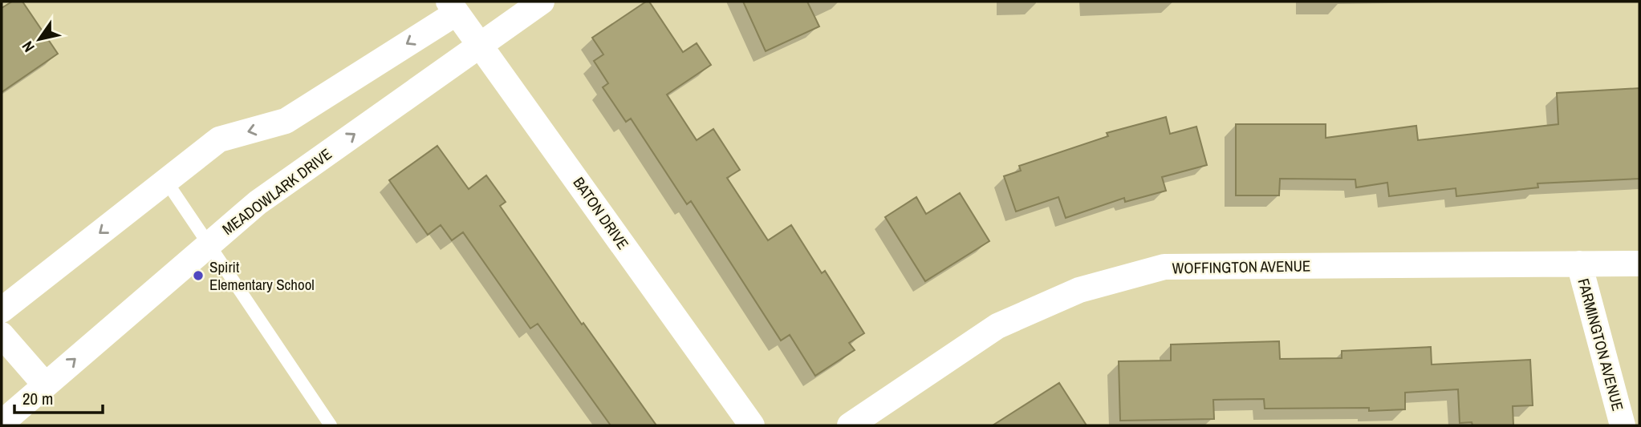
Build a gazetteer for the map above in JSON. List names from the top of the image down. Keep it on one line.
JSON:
{"streets":{"street":["MEADOWLARK DRIVE","BATON DRIVE","WOFFINGTON AVENUE","FARMINGTON AVENUE"]},"crossings":[["MEADOWLARK DRIVE","BATON DRIVE"],["WOFFINGTON AVENUE","FARMINGTON AVENUE"]],"places":["Spirit Elementary School"],"scale_bar":"20 m","north":"bottom left"}
